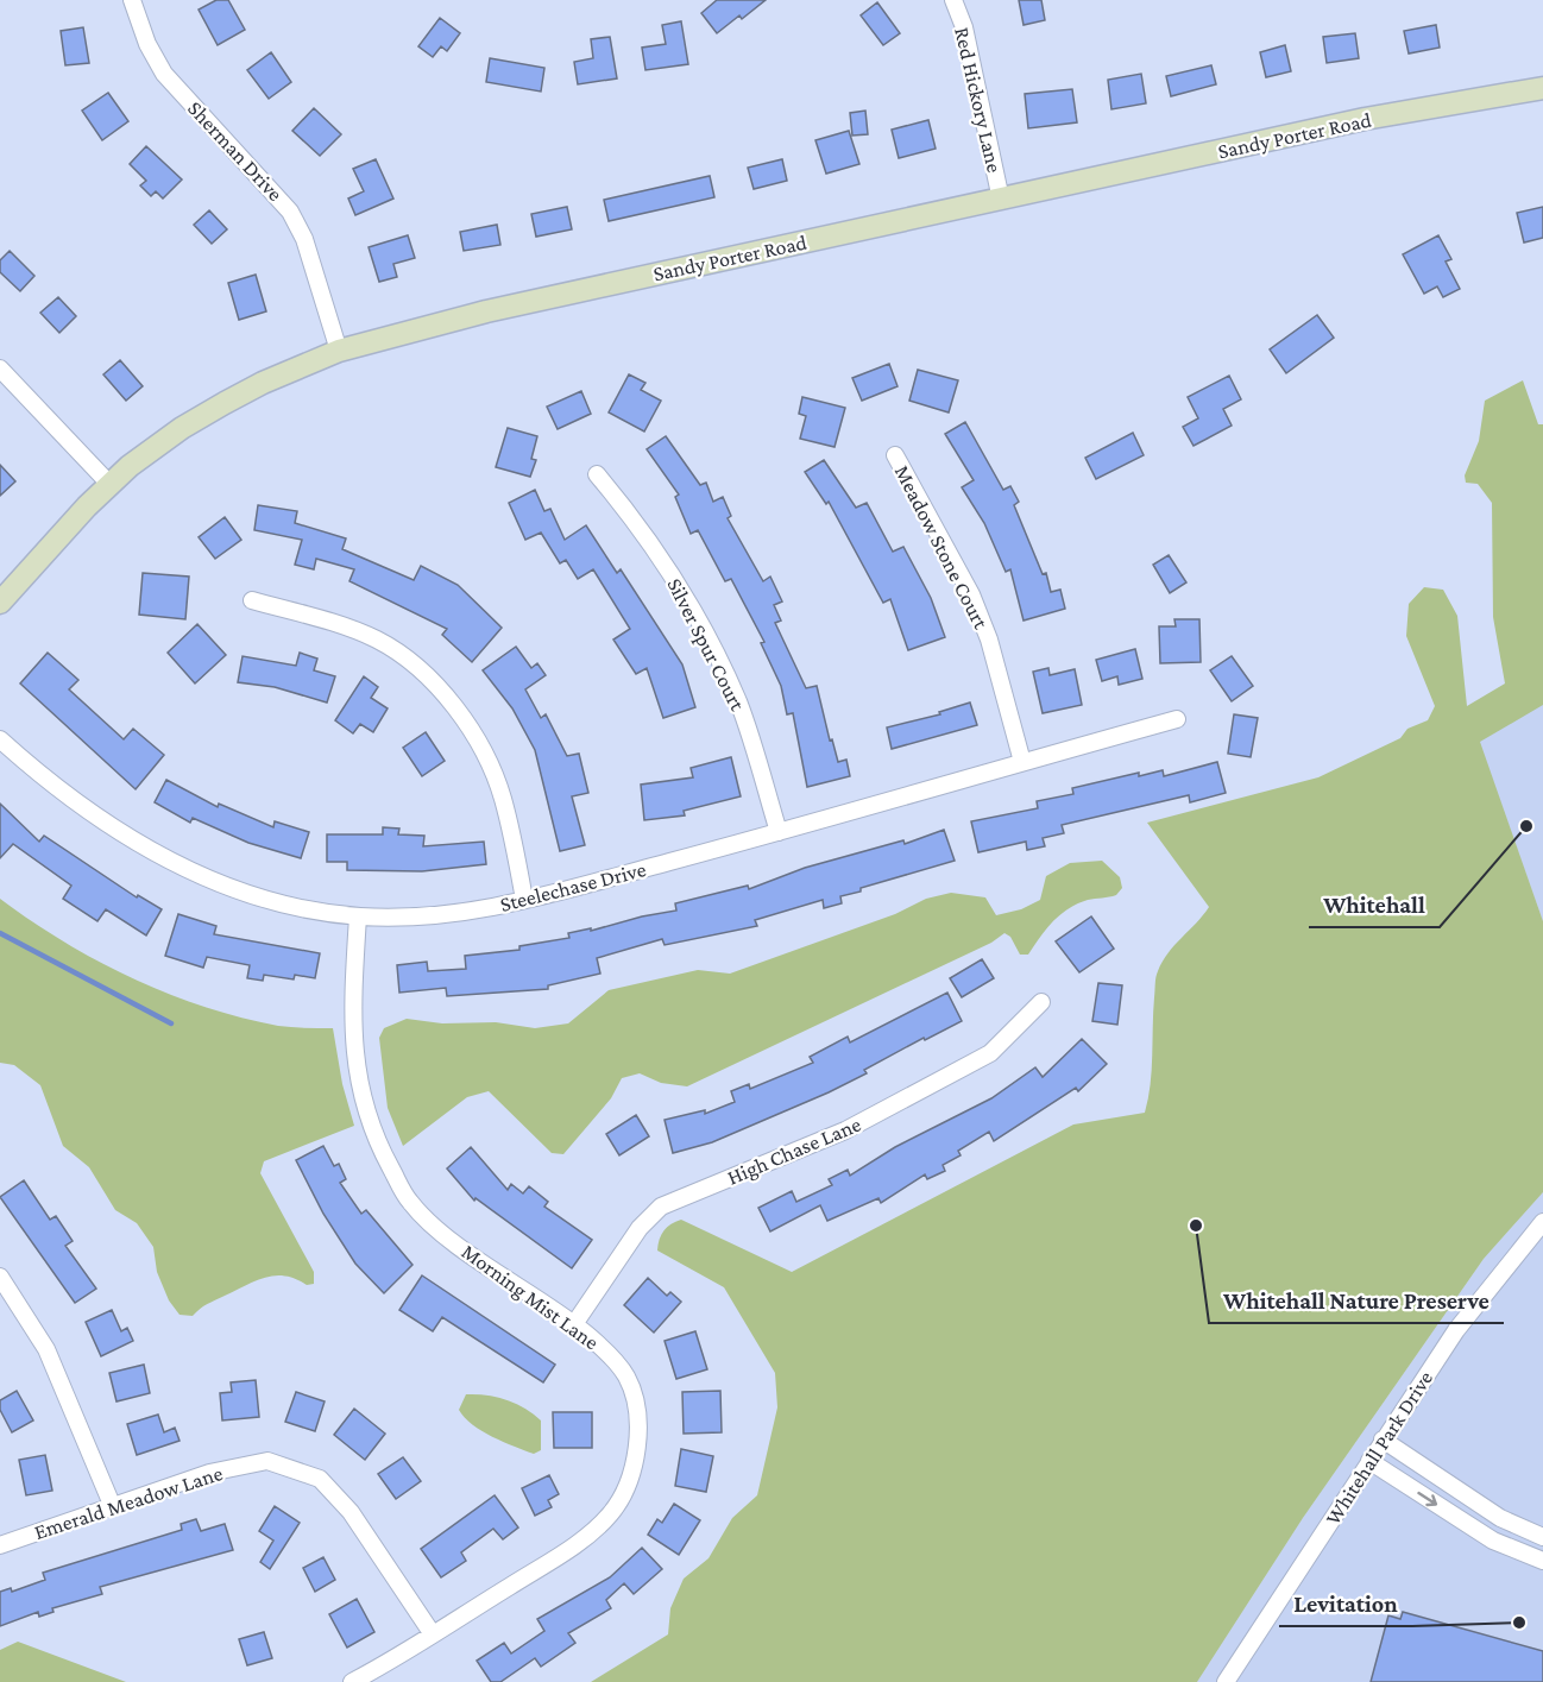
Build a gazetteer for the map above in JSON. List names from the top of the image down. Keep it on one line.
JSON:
{"streets":{"street":["Red Hickory Lane","Sandy Porter Road","Sherman Drive","Meadow Stone Court","Silver Spur Court","Steelechase Drive","High Chase Lane","Morning Mist Lane","Whitehall Park Drive","Emerald Meadow Lane"]},"crossings":[["Red Hickory Lane","Sandy Porter Road"],["Sandy Porter Road","Sherman Drive"],["Meadow Stone Court","Steelechase Drive"],["Silver Spur Court","Steelechase Drive"],["Steelechase Drive","Morning Mist Lane"],["High Chase Lane","Morning Mist Lane"],["Morning Mist Lane","Emerald Meadow Lane"]],"places":["Whitehall","Whitehall Nature Preserve","Levitation"]}
